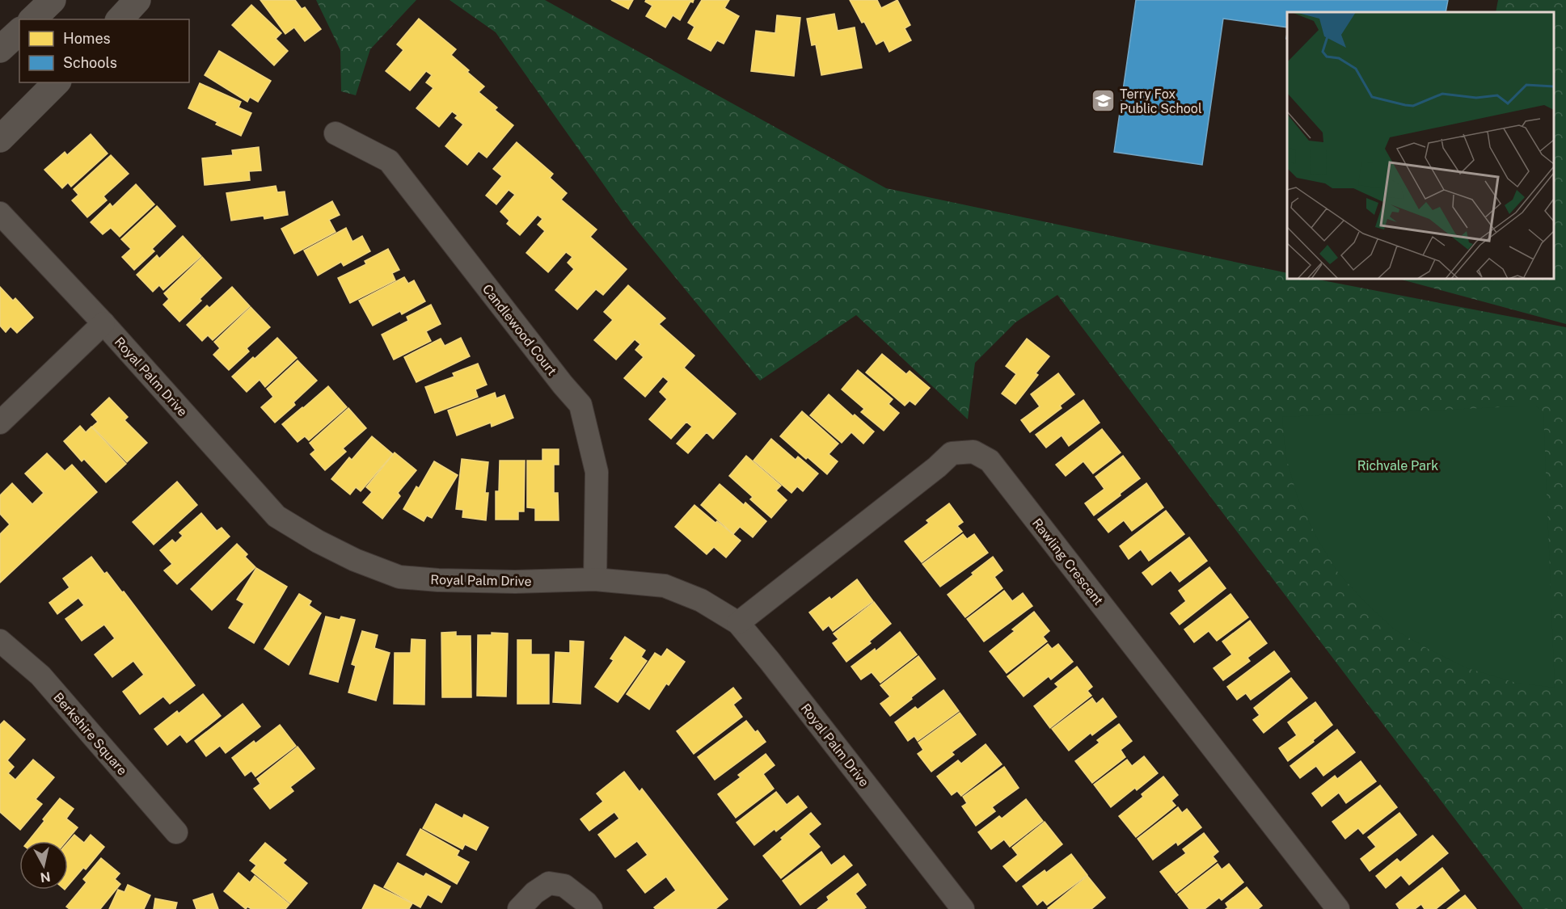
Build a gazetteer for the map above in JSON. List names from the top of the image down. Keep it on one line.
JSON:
{"streets":{"street":["Candlewood Court","Royal Palm Drive","Rawling Crescent","Berkshire Square"]},"crossings":[["Candlewood Court","Royal Palm Drive"],["Royal Palm Drive","Rawling Crescent"]],"parks":["Richvale Park"],"places":{"school or university":["Terry Fox Public School"]},"legend":["Homes","Schools"],"north":"bottom"}
